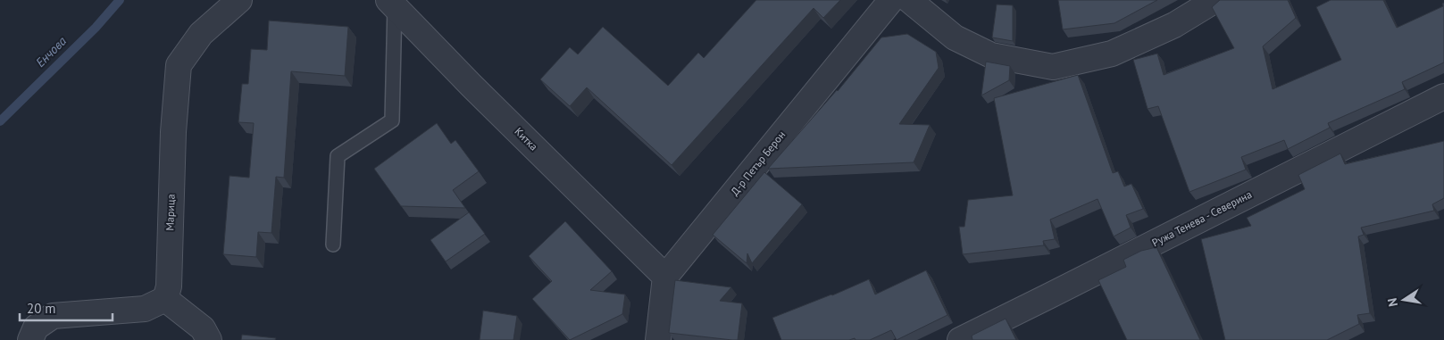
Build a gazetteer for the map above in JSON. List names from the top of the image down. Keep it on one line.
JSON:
{"streets":{"street":["Китка","Д-р Петър Берон","Марица","Ружа Тенева - Северина"]},"crossings":[["Китка","Д-р Петър Берон"]],"water":["Енчова"],"scale_bar":"20 m","north":"left"}
